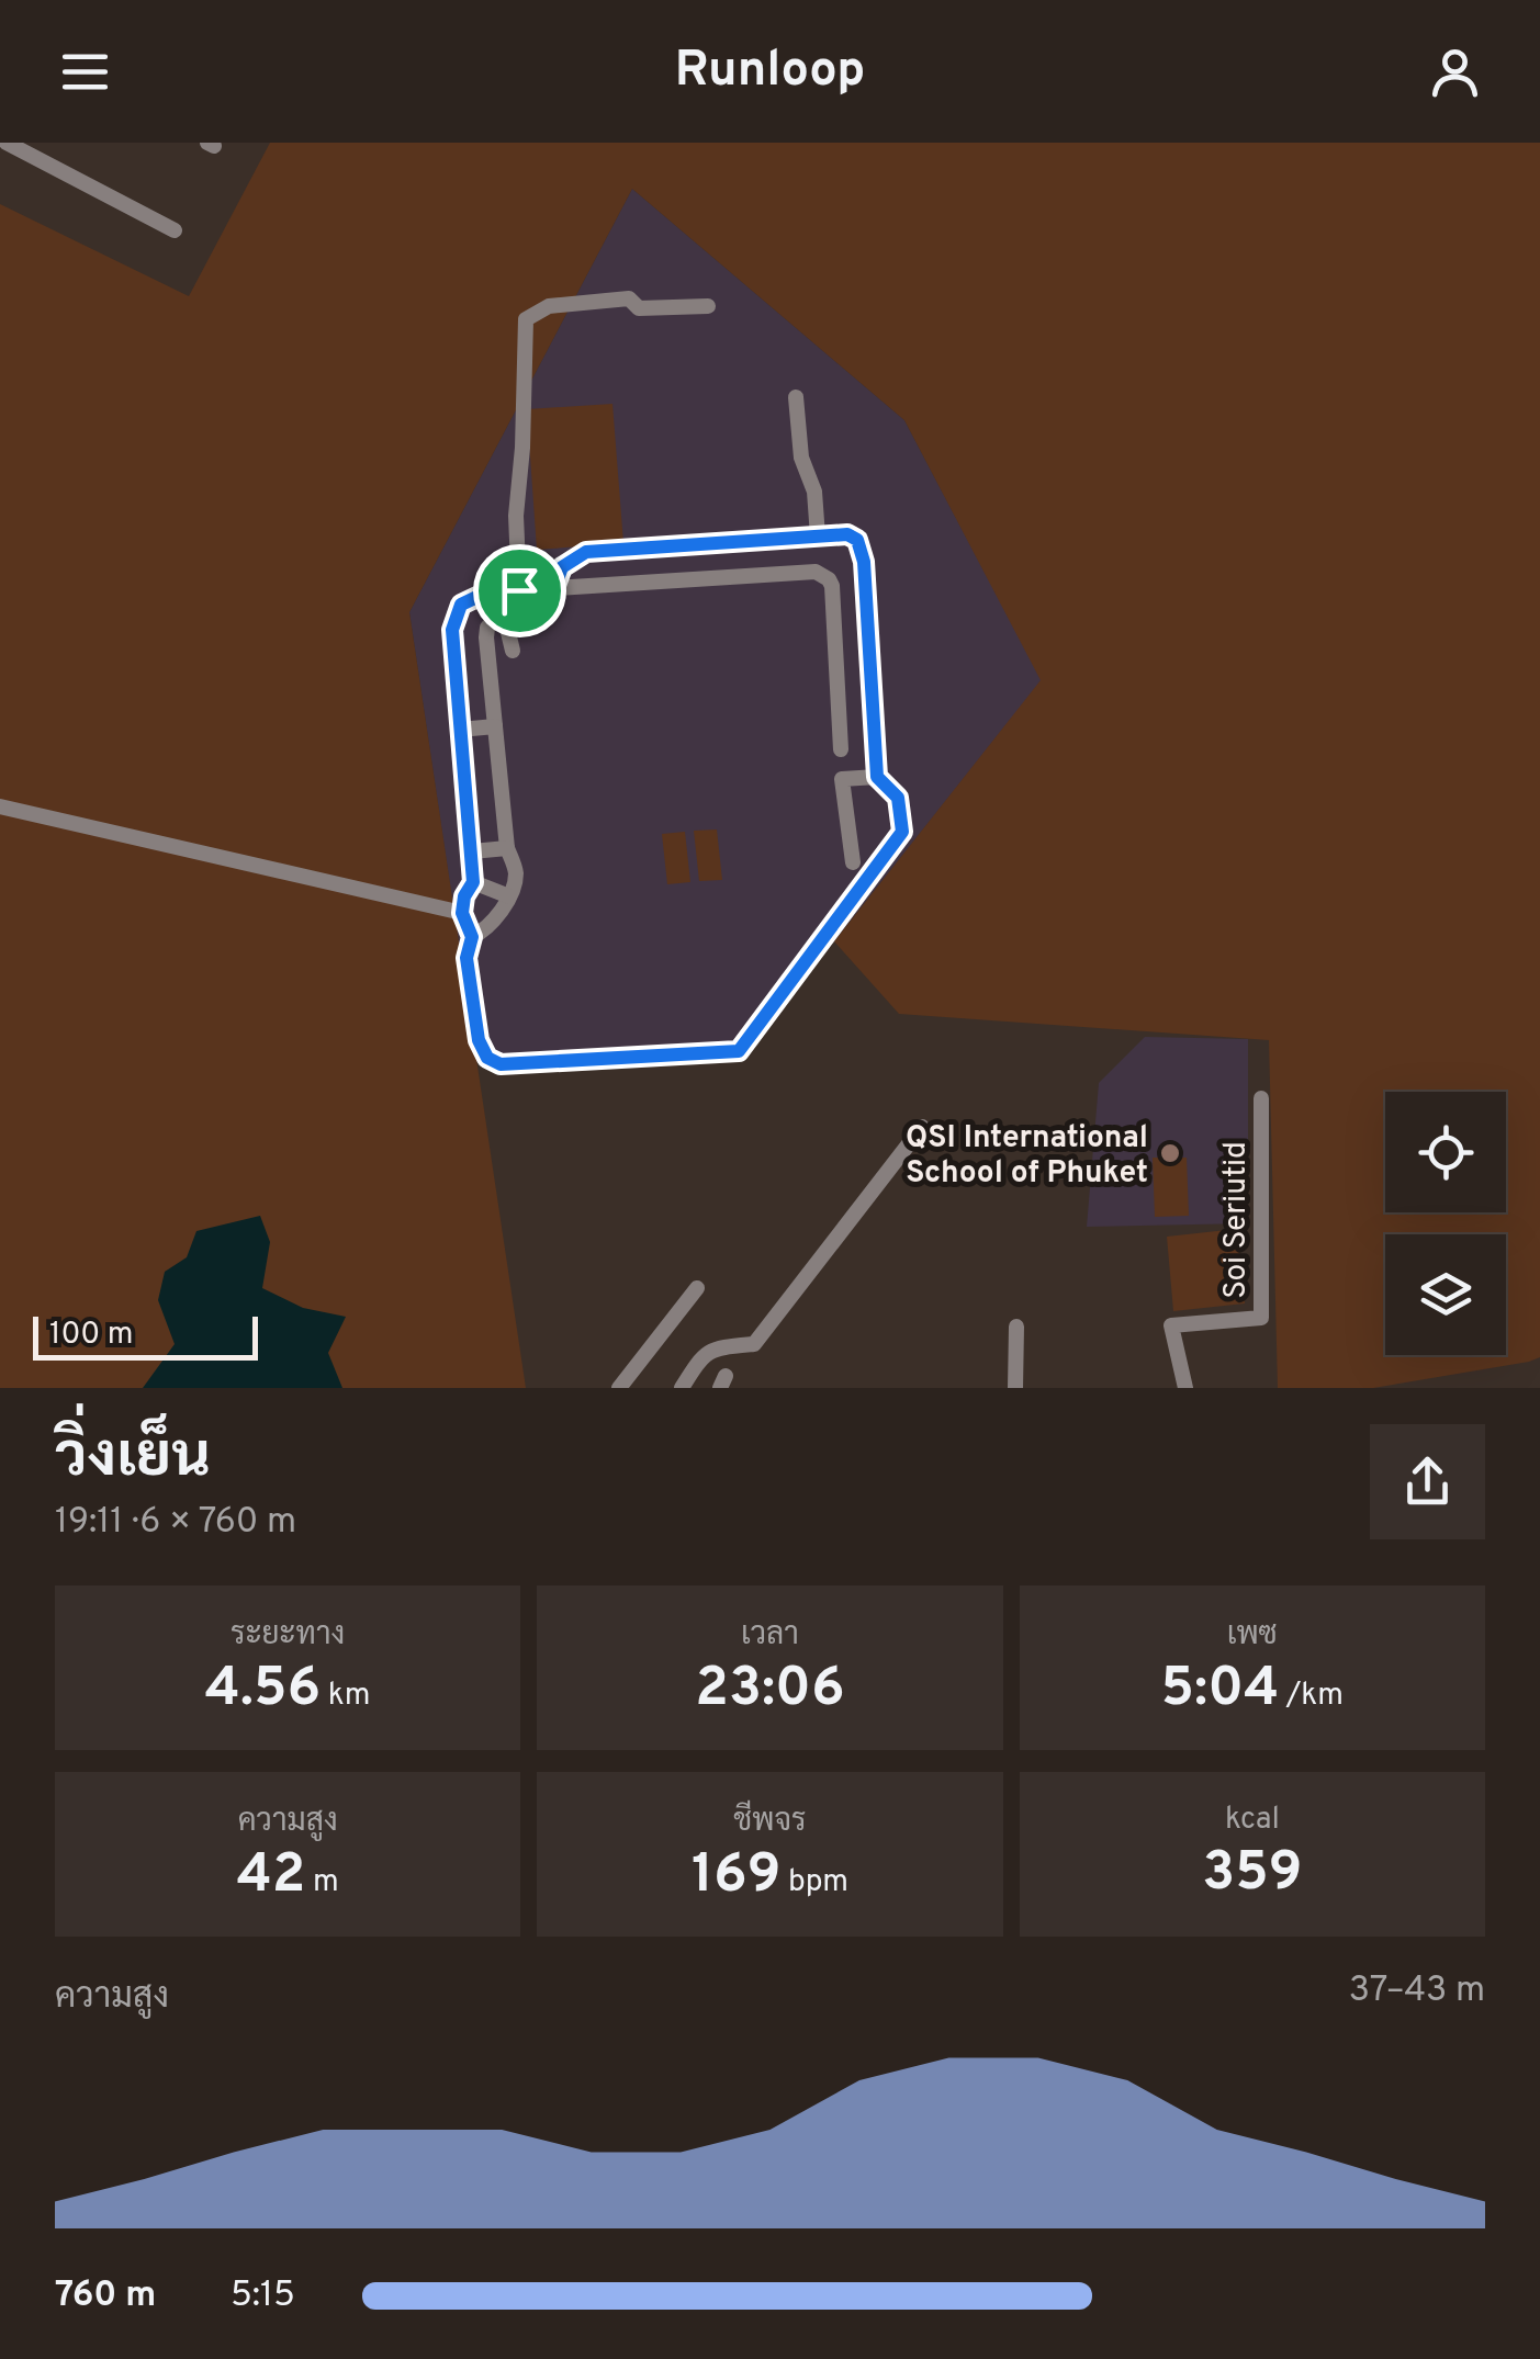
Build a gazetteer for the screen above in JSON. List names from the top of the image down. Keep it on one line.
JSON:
{"streets":{"street":["Soi Seriutid"]},"places":["QSI International School of Phuket"],"scale_bar":"100 m","page":{"header":"Runloop","scale":"100 m","heading":["วิ่งเย็น","19:11 · 6 × 760 m"],"stats":[["ระยะทาง","4.56 km"],["เวลา","23:06"],["เพซ","5:04 /km"],["ความสูง","42 m"],["ชีพจร","169 bpm"],["kcal","359"]],"chart":["ความสูง","37–43 m"],"list":[{"name":"760 m","note":"5:15"}]}}
